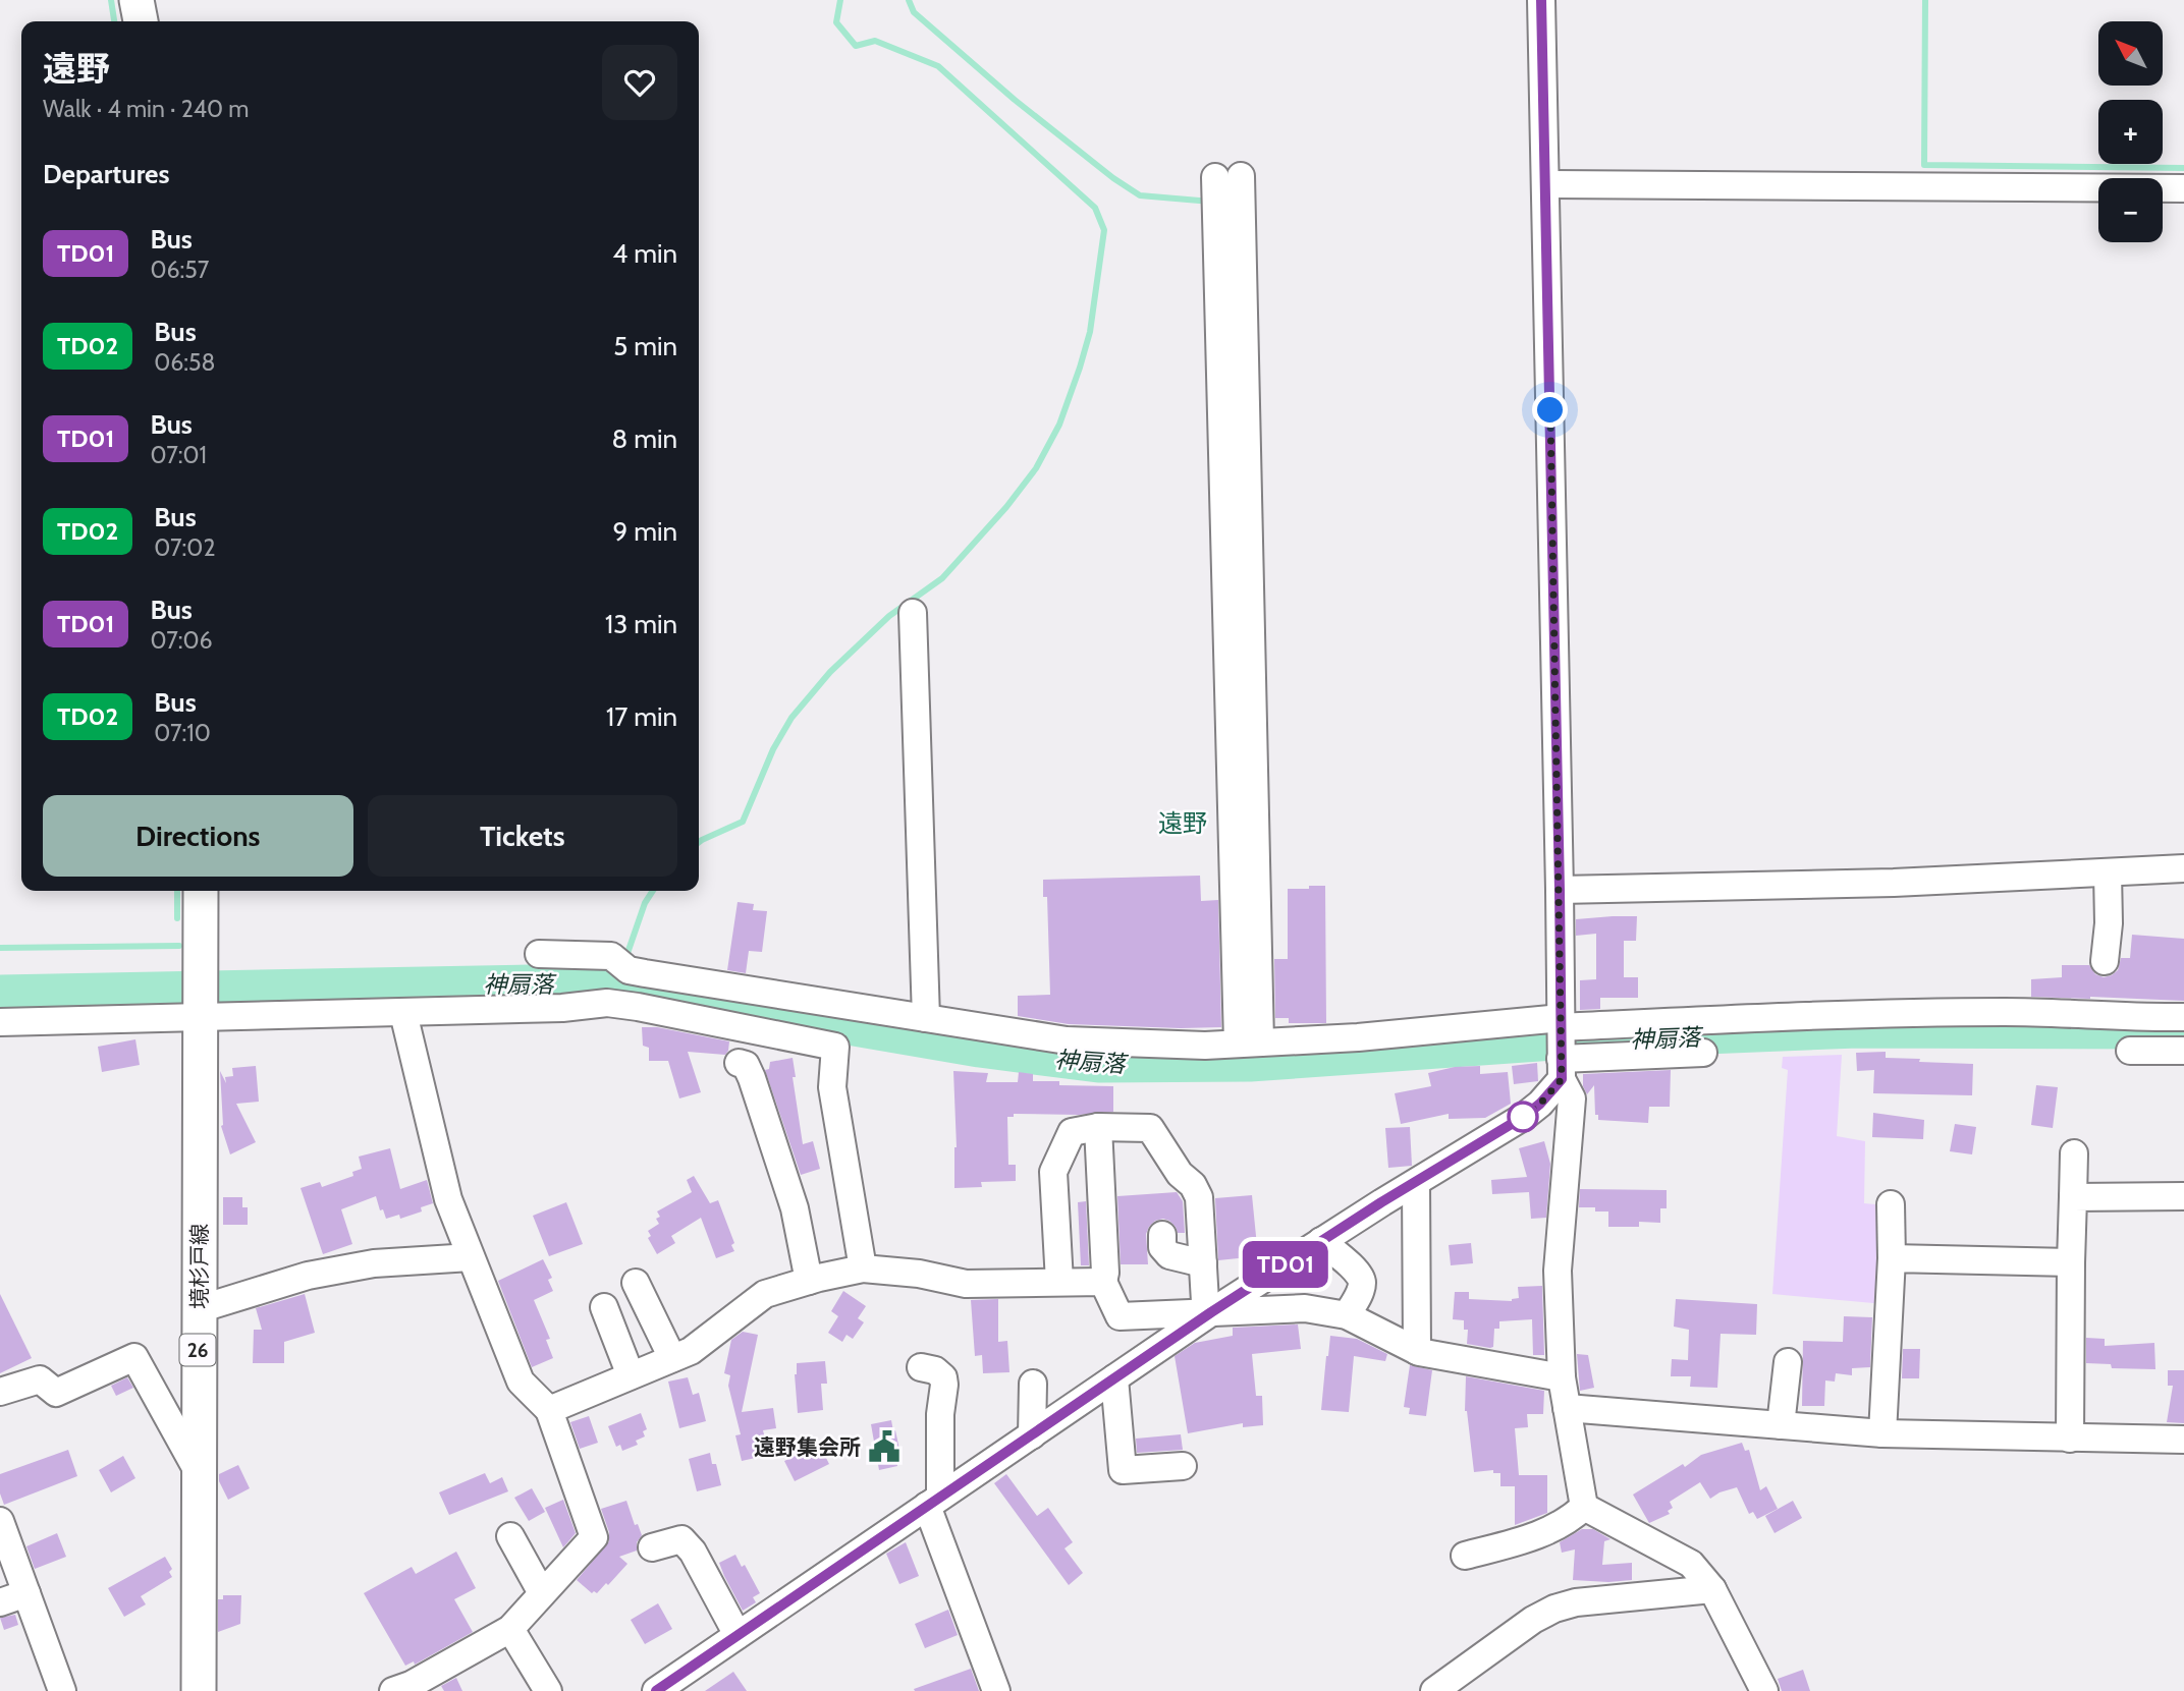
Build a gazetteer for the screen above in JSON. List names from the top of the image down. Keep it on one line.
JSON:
{"streets":{"main road":["境杉戸線","26"]},"districts":["遠野"],"water":["神扇落"],"places":{"public building":["遠野集会所"]},"lines":["bus line TD01"],"north":"top left","page":{"on_map":"TD01","map_buttons":["+","−"],"heading":[["遠野","Walk · 4 min · 240 m"],"Departures"],"list":[{"mark":"TD01","name":"Bus","note":"06:57","value":"4 min"},{"mark":"TD02","name":"Bus","note":"06:58","value":"5 min"},{"mark":"TD01","name":"Bus","note":"07:01","value":"8 min"},{"mark":"TD02","name":"Bus","note":"07:02","value":"9 min"},{"mark":"TD01","name":"Bus","note":"07:06","value":"13 min"},{"mark":"TD02","name":"Bus","note":"07:10","value":"17 min"}],"buttons":["Directions","Tickets"]}}
